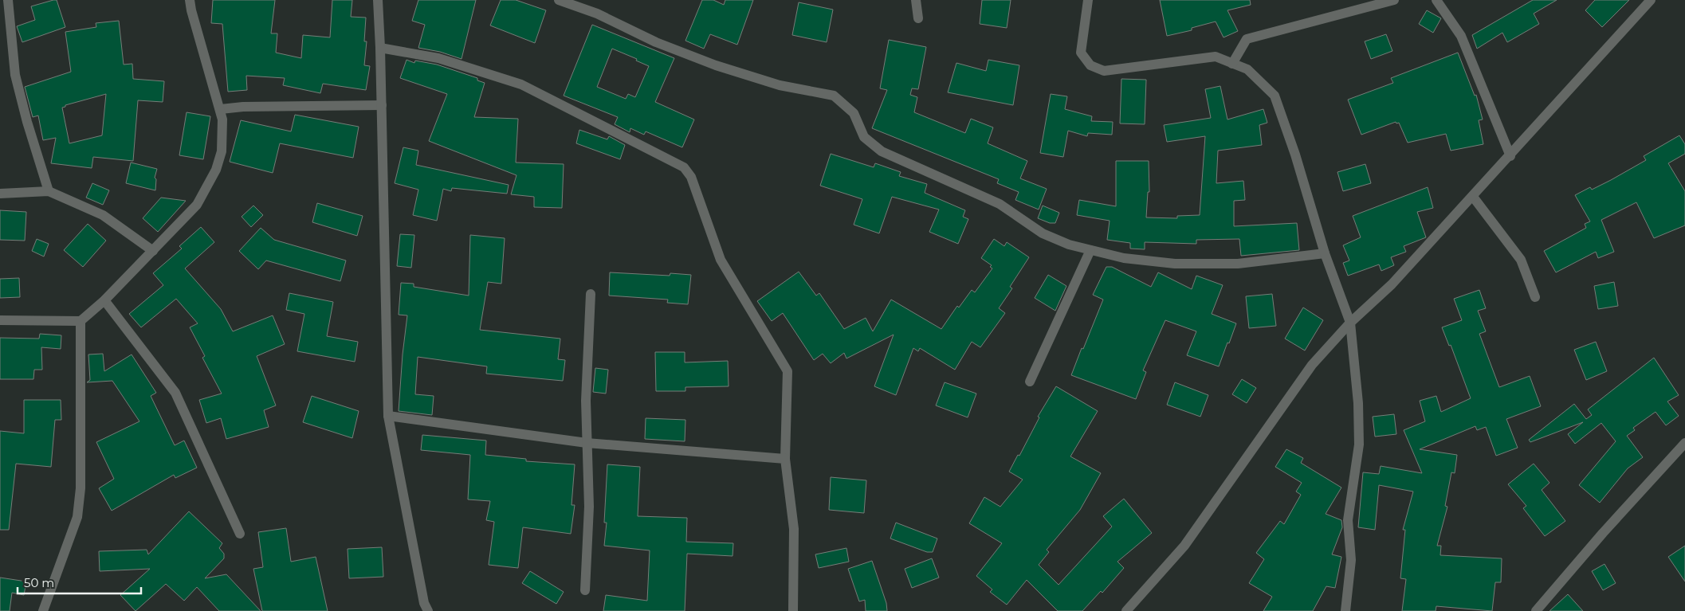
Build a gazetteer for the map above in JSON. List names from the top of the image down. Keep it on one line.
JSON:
{"scale_bar":"50 m"}
